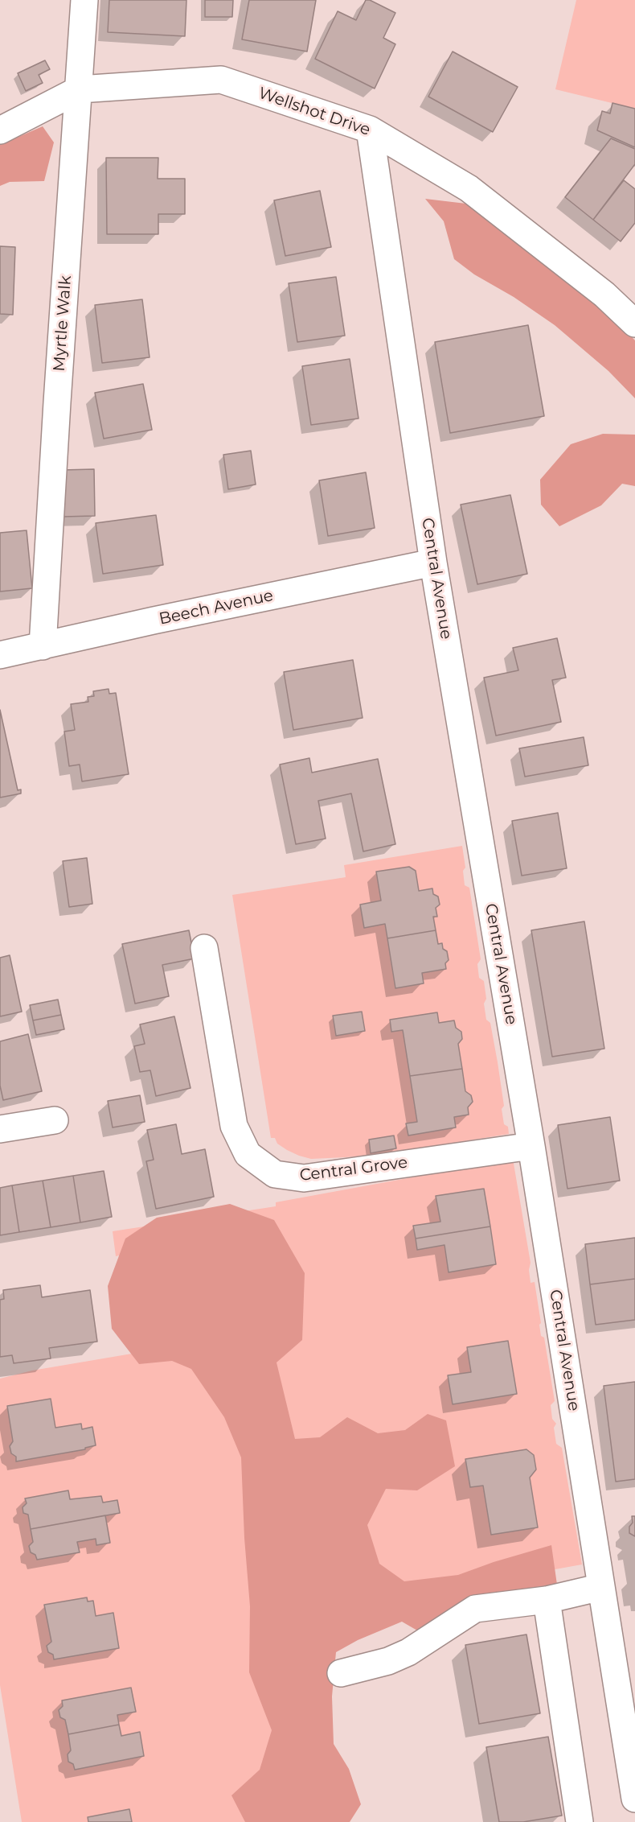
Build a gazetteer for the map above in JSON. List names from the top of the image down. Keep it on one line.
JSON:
{"streets":{"street":["Wellshot Drive","Myrtle Walk","Central Avenue","Beech Avenue","Central Grove"]},"crossings":[["Wellshot Drive","Myrtle Walk"],["Wellshot Drive","Central Avenue"],["Myrtle Walk","Beech Avenue"],["Central Avenue","Beech Avenue"],["Central Avenue","Central Grove"]]}
